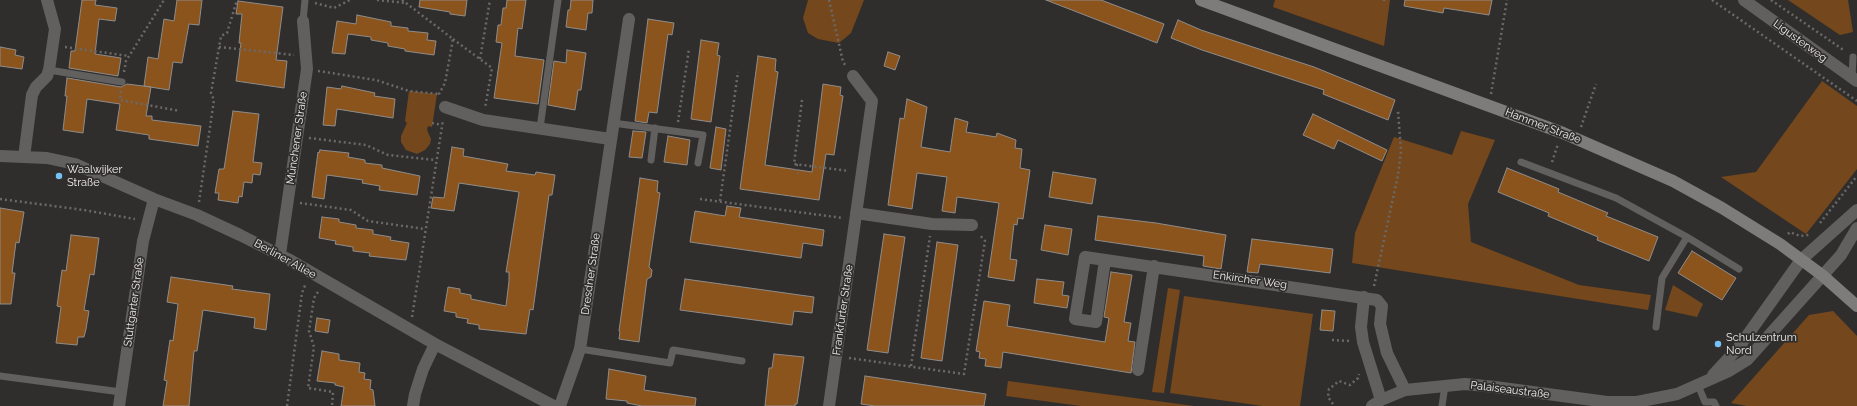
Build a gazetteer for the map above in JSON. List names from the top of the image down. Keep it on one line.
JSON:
{"streets":{"main road":["Hammer Straße"],"street":["Ligusterweg","Münchener Straße","Berliner Allee","Dresdner Straße","Enkircher Weg","Stuttgarter Straße","Frankfurter Straße","Palaiseaustraße"]},"crossings":[["Hammer Straße","Palaiseaustraße"],["Münchener Straße","Berliner Allee"],["Berliner Allee","Stuttgarter Straße"],["Enkircher Weg","Palaiseaustraße"]],"places":["Waalwijker Straße","Schulzentrum Nord"]}
